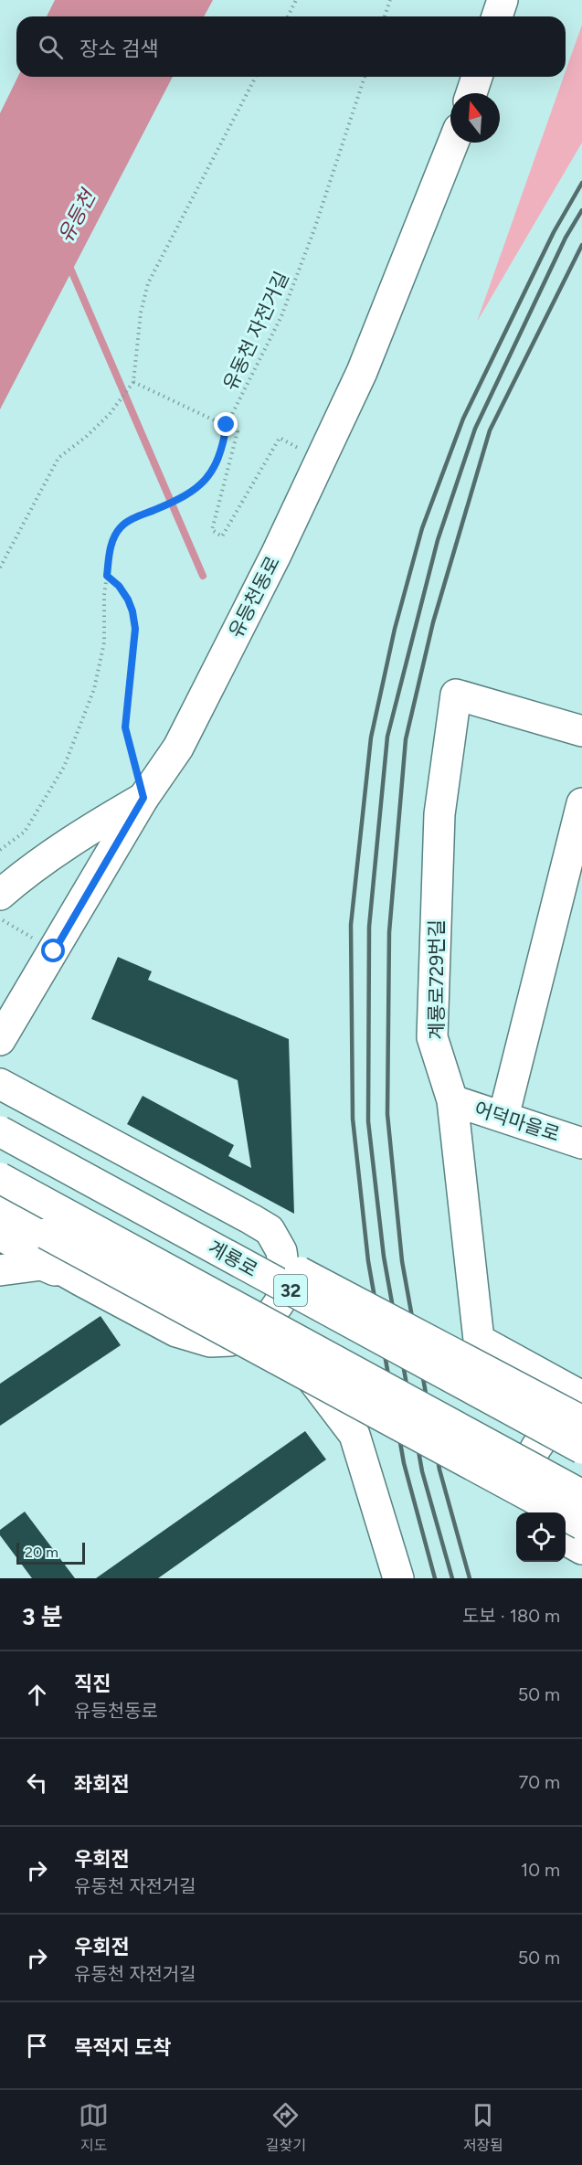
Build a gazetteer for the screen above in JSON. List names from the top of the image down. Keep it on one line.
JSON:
{"streets":{"main road":["유등천동로","계룡로729번길","어덕마을로","계룡로","32"],"path":["유동천 자전거길"]},"crossings":[["계룡로729번길","어덕마을로"]],"water":["유등천"],"scale_bar":"20 m","north":"top","page":{"search":"장소 검색","scale":"20 m","heading":["3 분","도보 · 180 m"],"list":[["직진","유등천동로","50 m"],["좌회전","70 m"],["우회전","유동천 자전거길","10 m"],["우회전","유동천 자전거길","50 m"],"목적지 도착"],"nav":["지도","길찾기","저장됨"]}}
